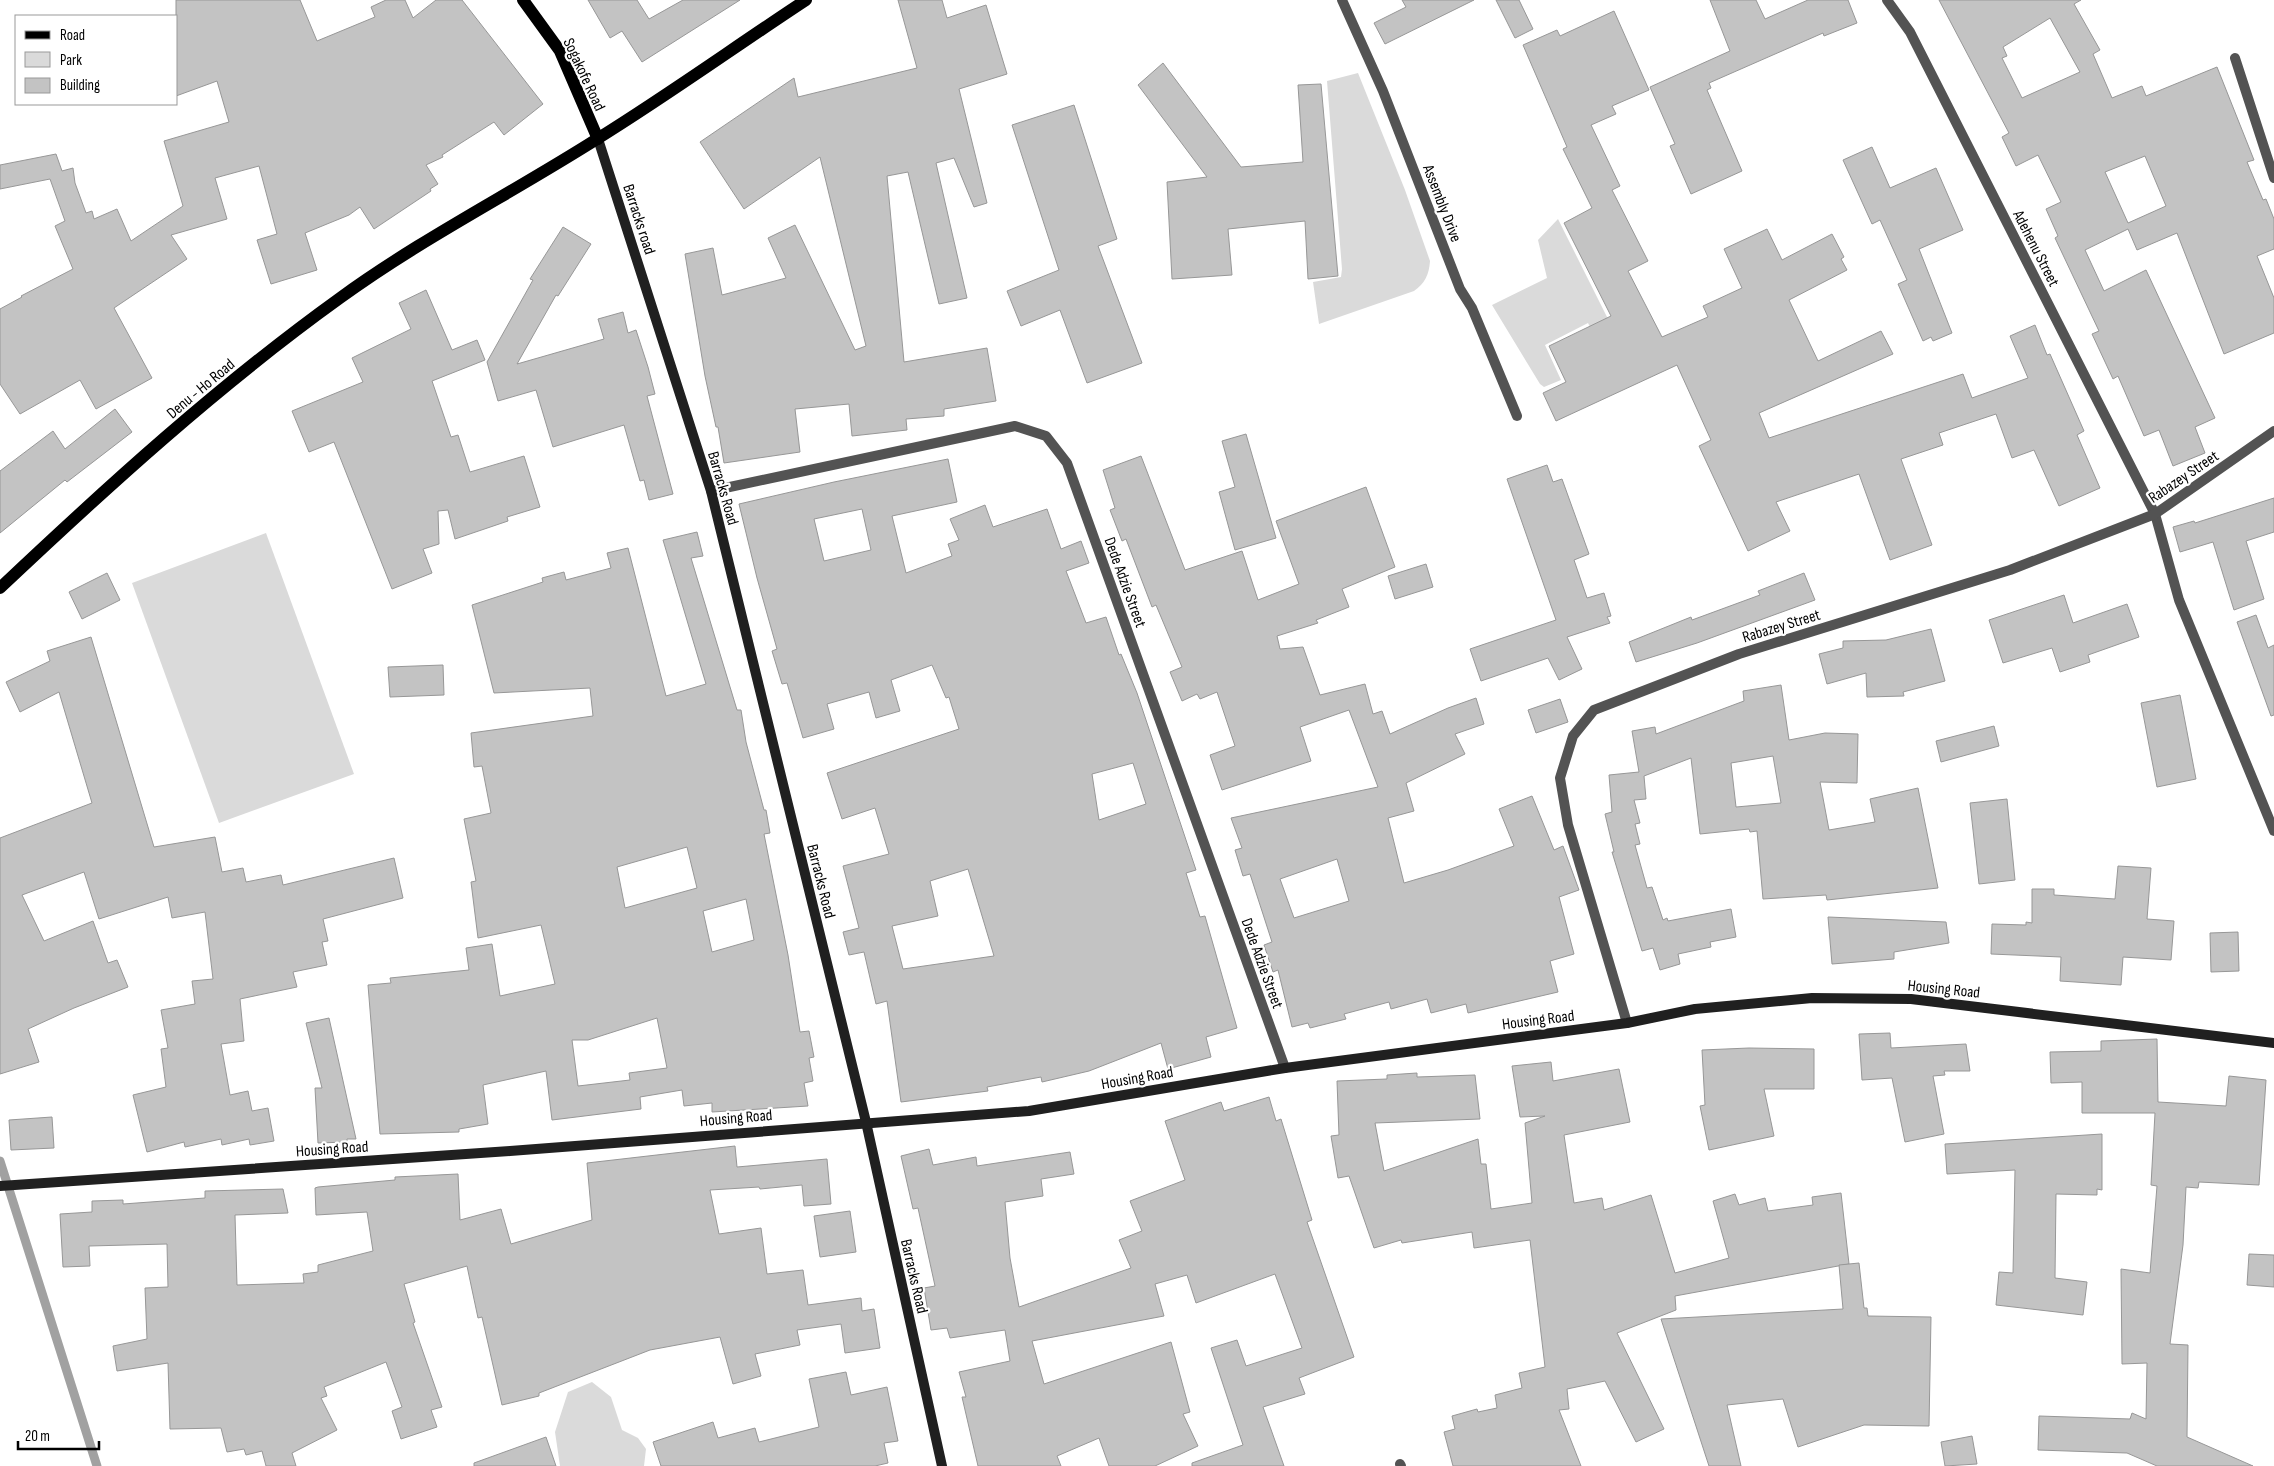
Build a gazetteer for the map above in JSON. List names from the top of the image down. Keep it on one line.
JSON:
{"streets":{"main road":["Sogakofe Road","Denu - Ho Road"],"street":["Assembly Drive","Barracks road","Adehenu Street","Rabazey Street","Barracks Road","Dede Adzie Street","Housing Road"]},"crossings":[["Sogakofe Road","Barracks road"],["Sogakofe Road","Denu - Ho Road"],["Barracks road","Denu - Ho Road"],["Barracks road","Barracks Road"],["Adehenu Street","Rabazey Street"],["Rabazey Street","Housing Road"],["Barracks Road","Dede Adzie Street"],["Barracks Road","Housing Road"],["Dede Adzie Street","Housing Road"]],"legend":["Road","Park","Building"],"scale_bar":"20 m"}
